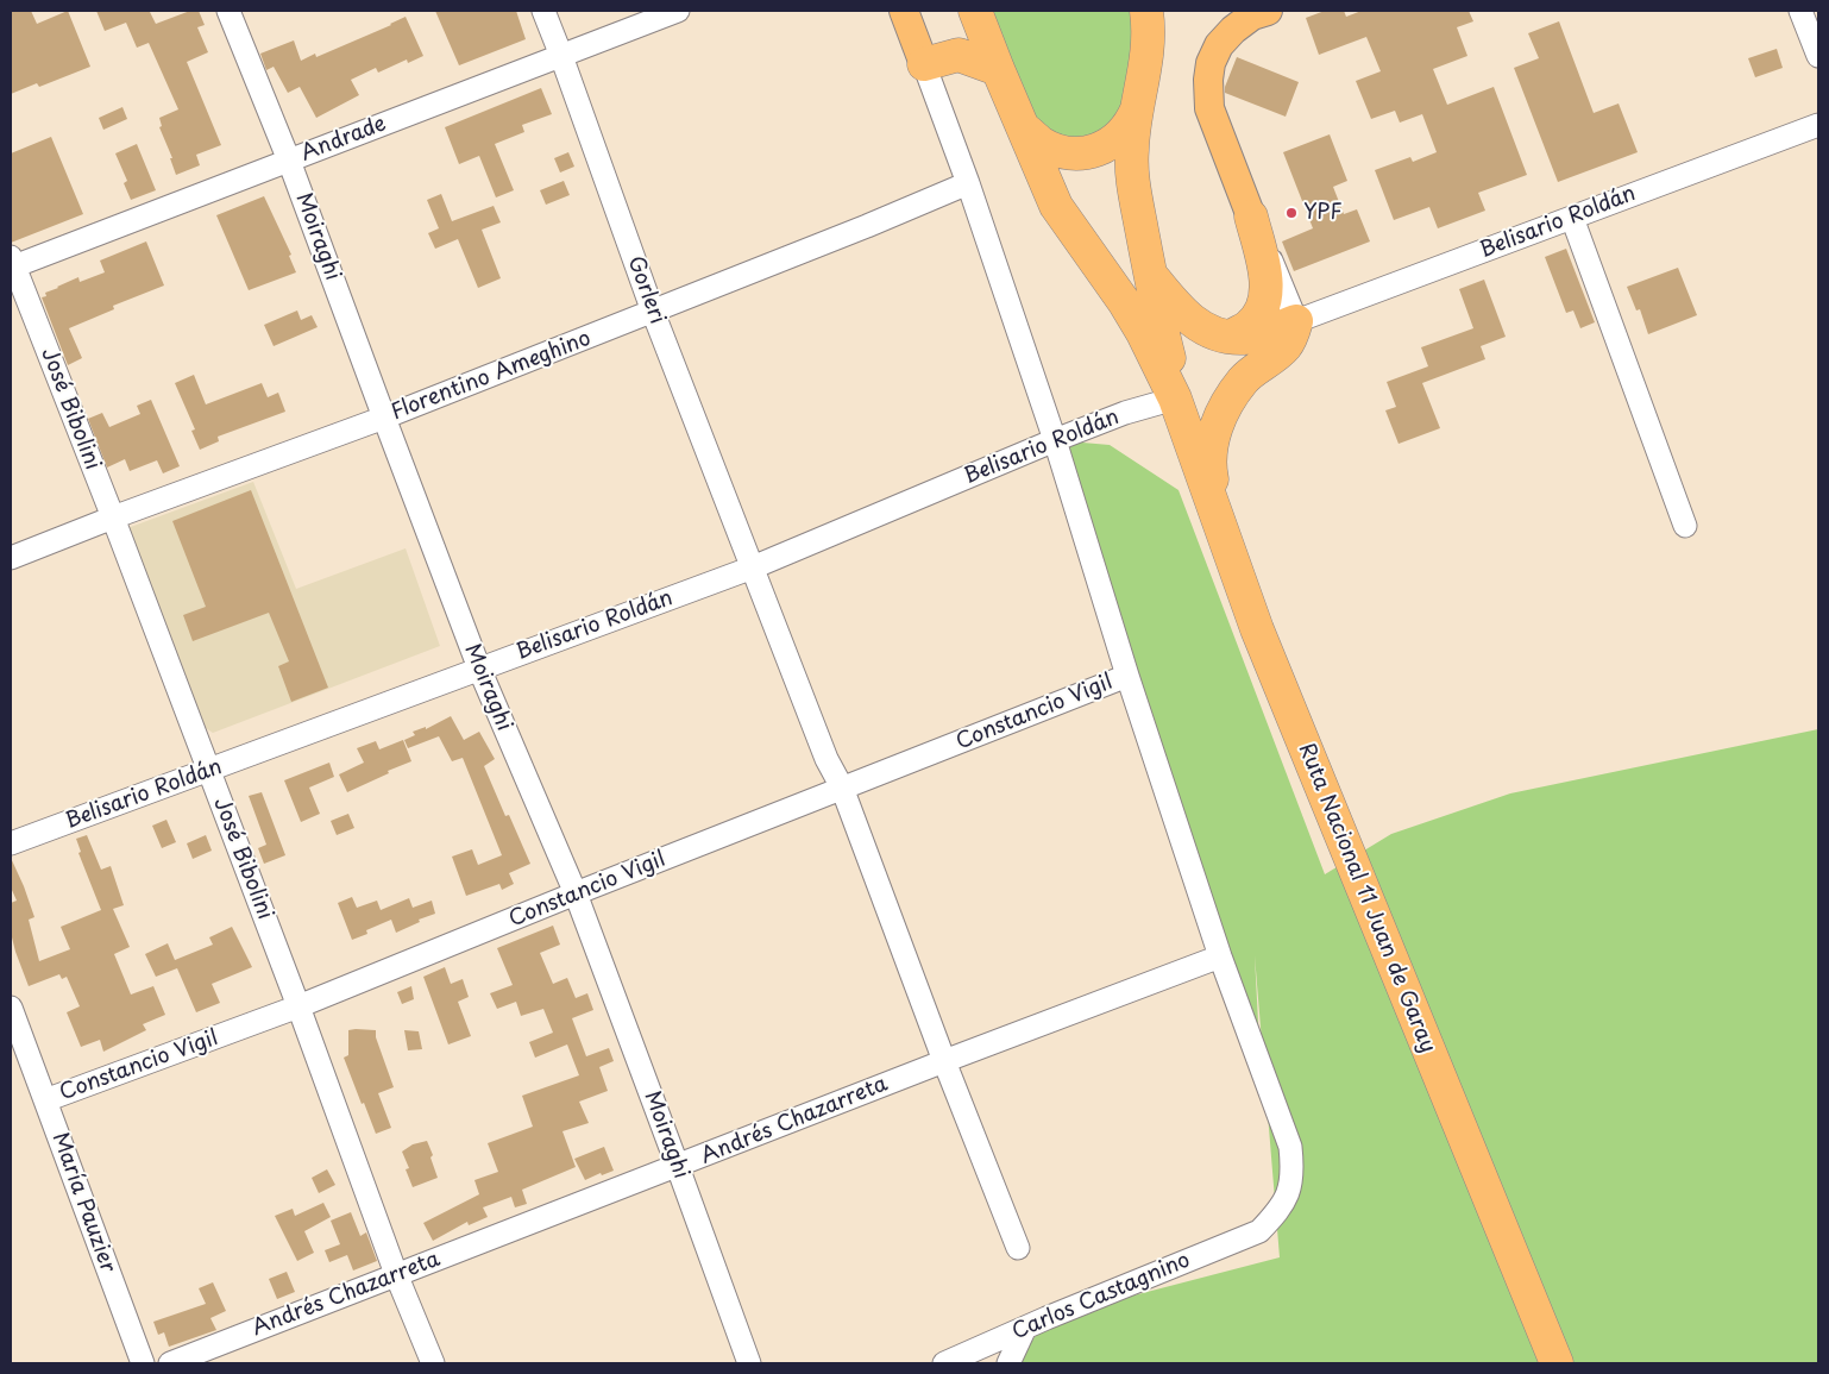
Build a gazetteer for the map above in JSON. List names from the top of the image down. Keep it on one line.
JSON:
{"streets":{"highway":["Ruta Nacional 11 Juan de Garay"],"street":["Andrade","Belisario Roldán","Moiraghi","Gorleri","Florentino Ameghino","José Bibolini","Constancio Vigil","Andrés Chazarreta","María Pauzier","Carlos Castagnino"]},"crossings":[["Andrade","Moiraghi"],["Andrade","Gorleri"],["Andrade","José Bibolini"],["Belisario Roldán","Moiraghi"],["Belisario Roldán","Gorleri"],["Belisario Roldán","José Bibolini"],["Belisario Roldán","Ruta Nacional 11 Juan de Garay"],["Moiraghi","Florentino Ameghino"],["Moiraghi","Constancio Vigil"],["Moiraghi","Andrés Chazarreta"],["Gorleri","Florentino Ameghino"],["Gorleri","Constancio Vigil"],["Gorleri","Andrés Chazarreta"],["Florentino Ameghino","José Bibolini"],["José Bibolini","Constancio Vigil"],["José Bibolini","Andrés Chazarreta"],["Constancio Vigil","María Pauzier"],["Andrés Chazarreta","Carlos Castagnino"]],"places":["YPF"]}
